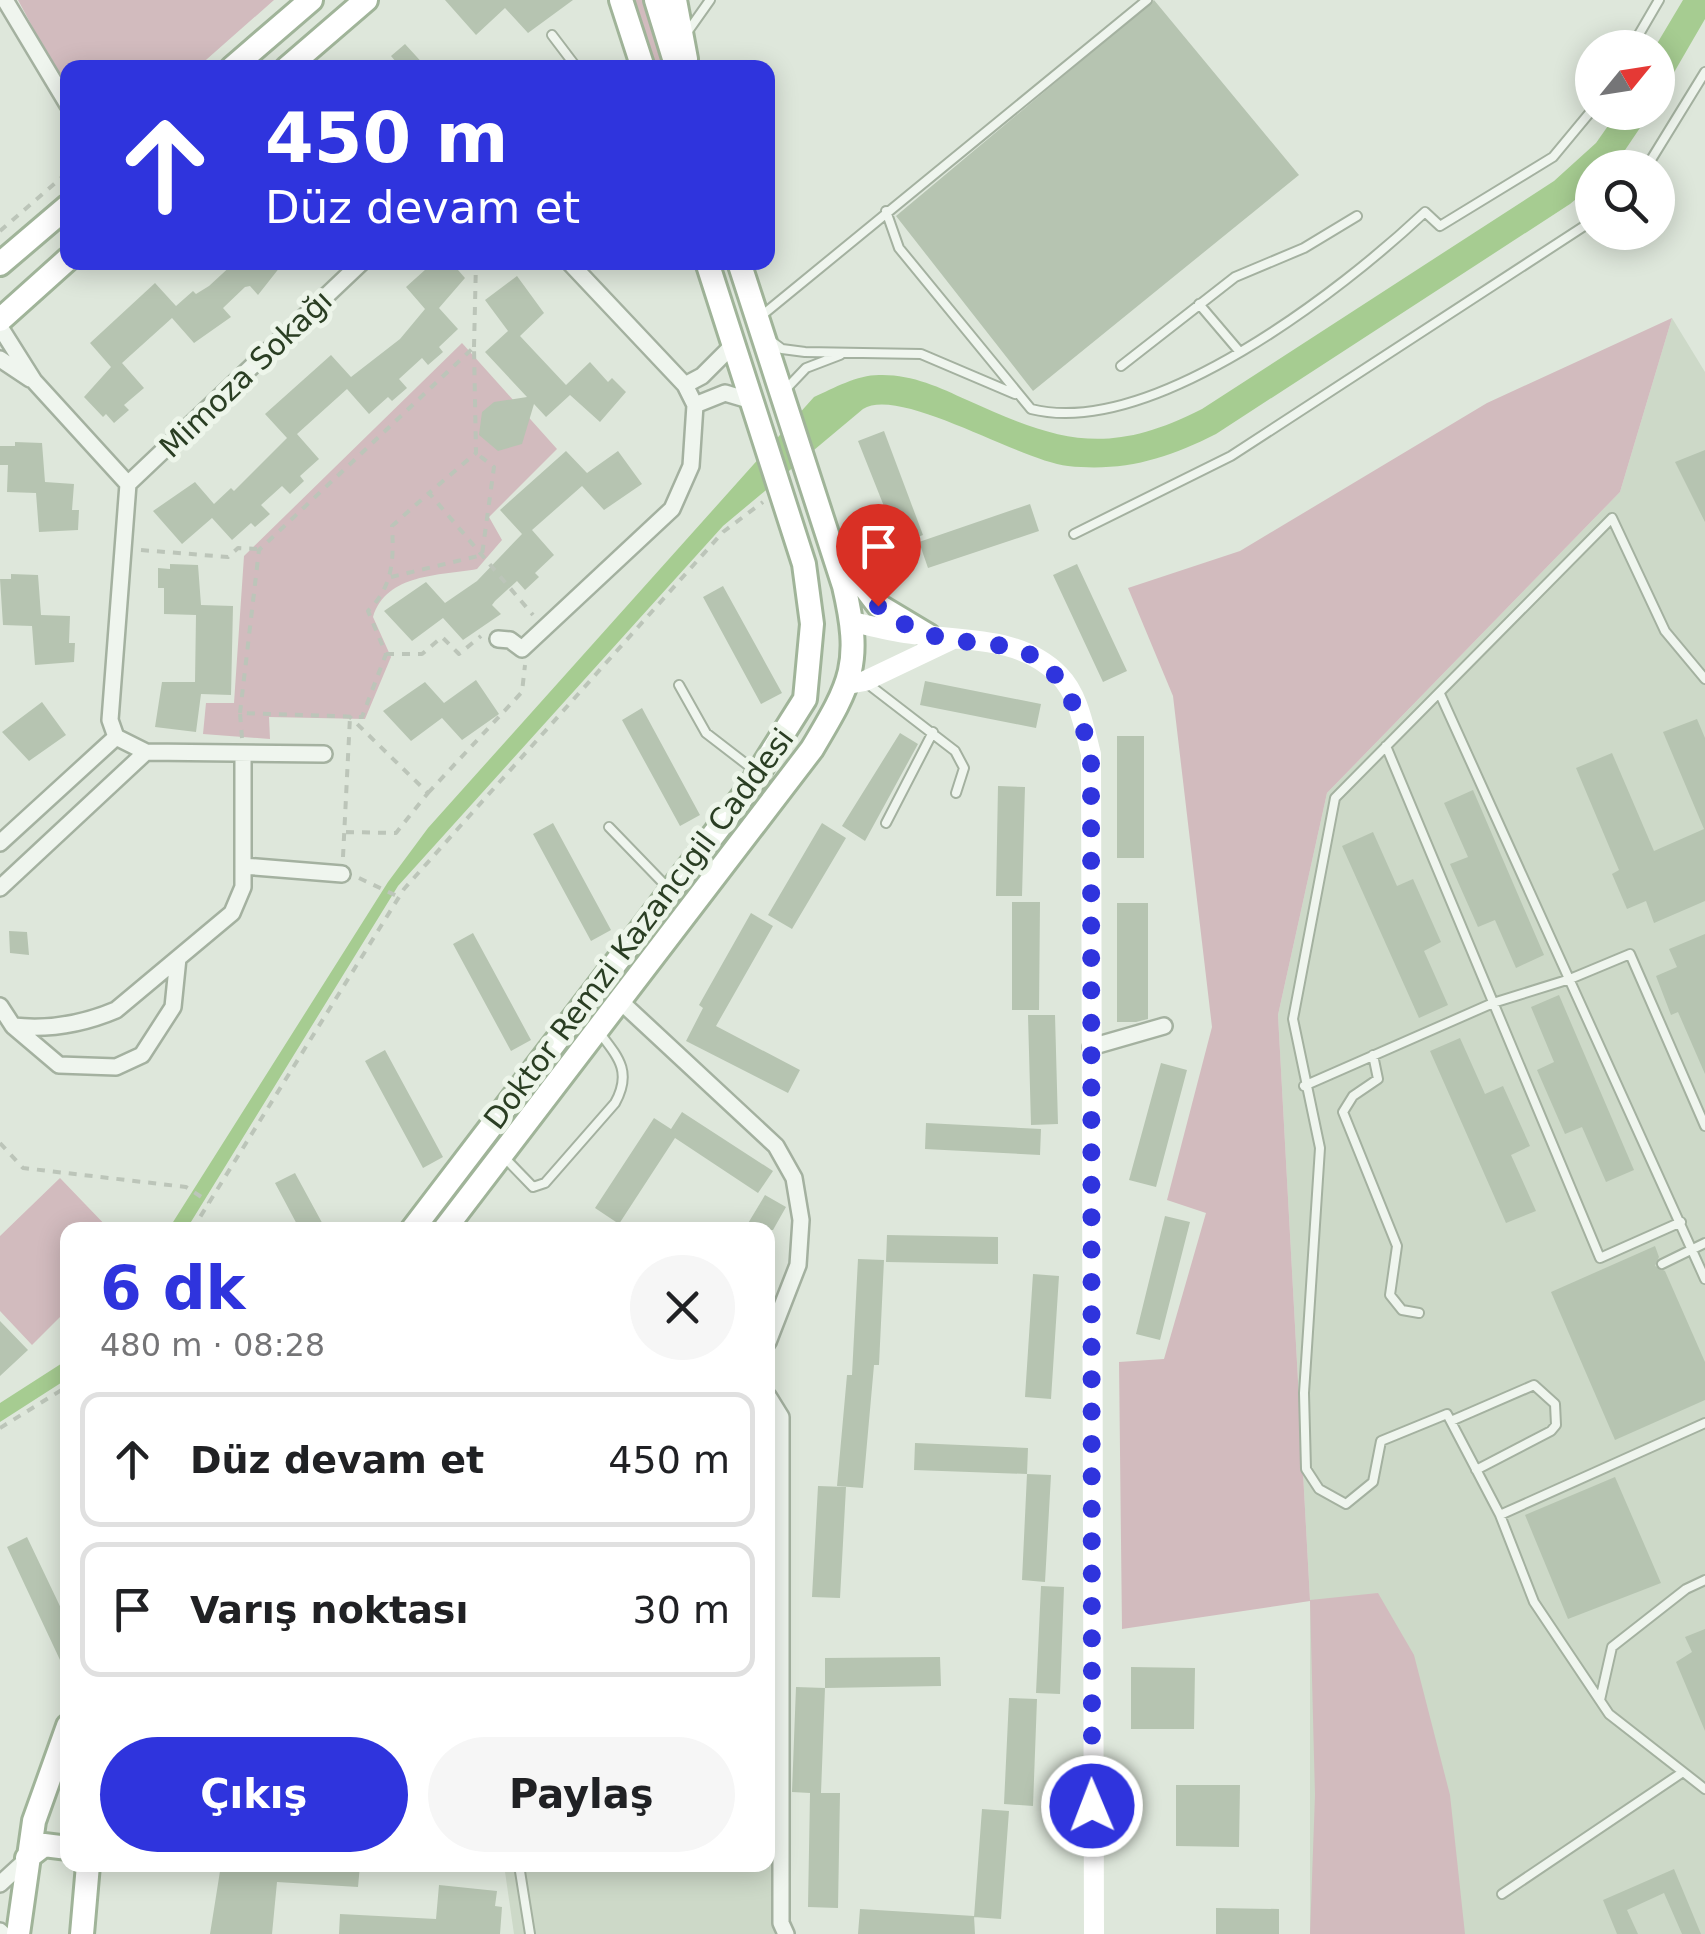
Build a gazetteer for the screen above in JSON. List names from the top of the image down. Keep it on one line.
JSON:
{"streets":{"main road":["Doktor Remzi Kazancıgil Caddesi"],"street":["Mimoza Sokağı"]},"north":"top right","page":{"turn":["450 m","Düz devam et"],"heading":["6 dk","480 m · 08:28"],"list":[{"name":"Düz devam et","value":"450 m"},{"name":"Varış noktası","value":"30 m"}],"buttons":["Çıkış","Paylaş"]}}
